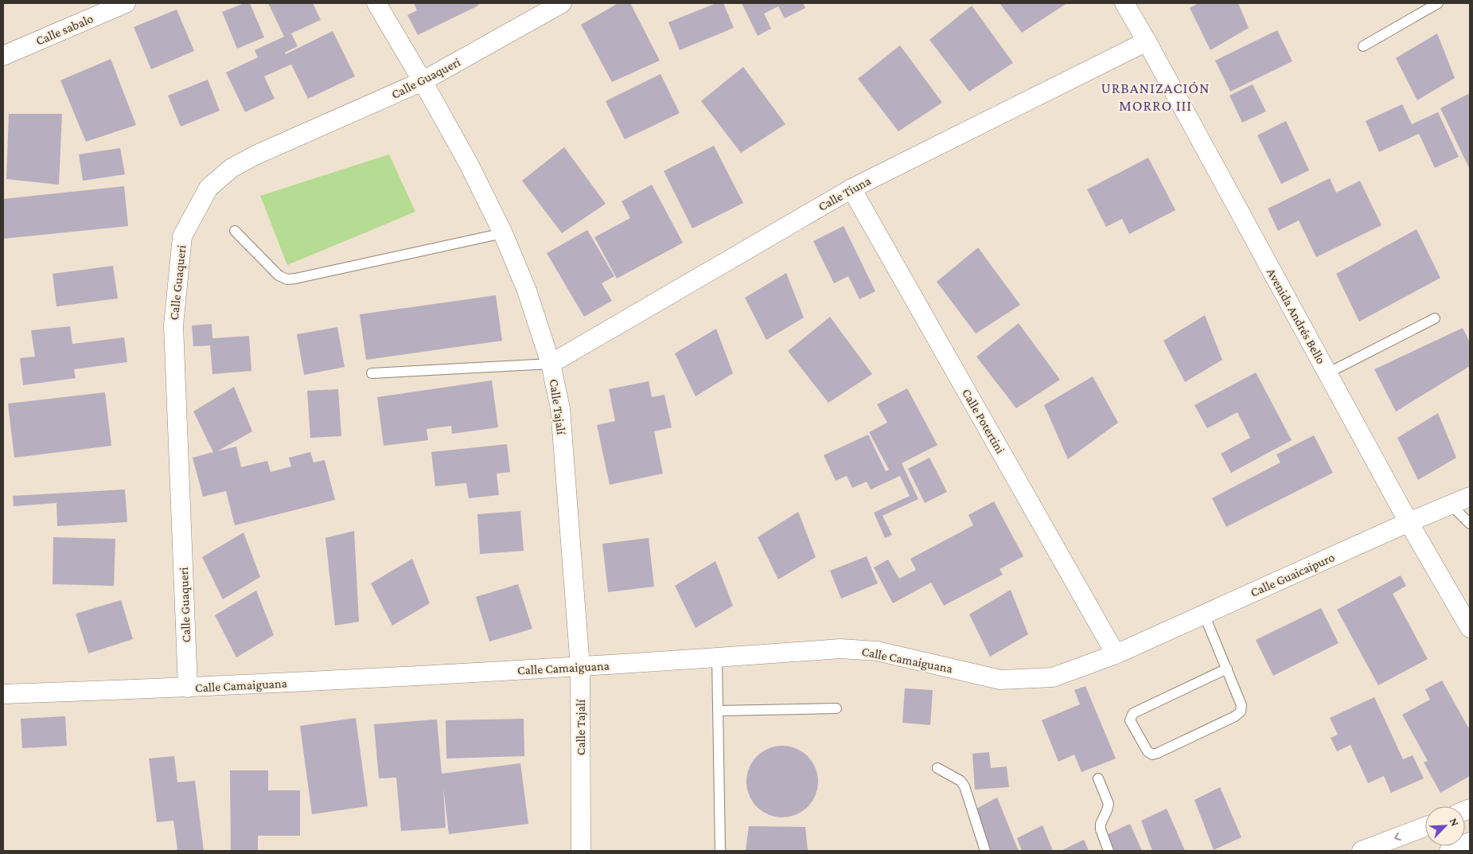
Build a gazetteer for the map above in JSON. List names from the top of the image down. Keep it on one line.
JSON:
{"streets":{"street":["Calle sabalo","Calle Guaqueri","Calle Tiuna","Avenida Andrés Bello","Calle Tajalí","Calle Potertini","Calle Guaicaipuro","Calle Camaiguana"]},"crossings":[["Calle Guaqueri","Calle Tajalí"],["Calle Guaqueri","Calle Camaiguana"],["Calle Tiuna","Avenida Andrés Bello"],["Calle Tiuna","Calle Tajalí"],["Calle Tiuna","Calle Potertini"],["Avenida Andrés Bello","Calle Guaicaipuro"],["Calle Tajalí","Calle Camaiguana"],["Calle Potertini","Calle Guaicaipuro"],["Calle Potertini","Calle Camaiguana"],["Calle Guaicaipuro","Calle Camaiguana"]],"districts":["URBANIZACIÓN MORRO III"],"north":"top right"}
